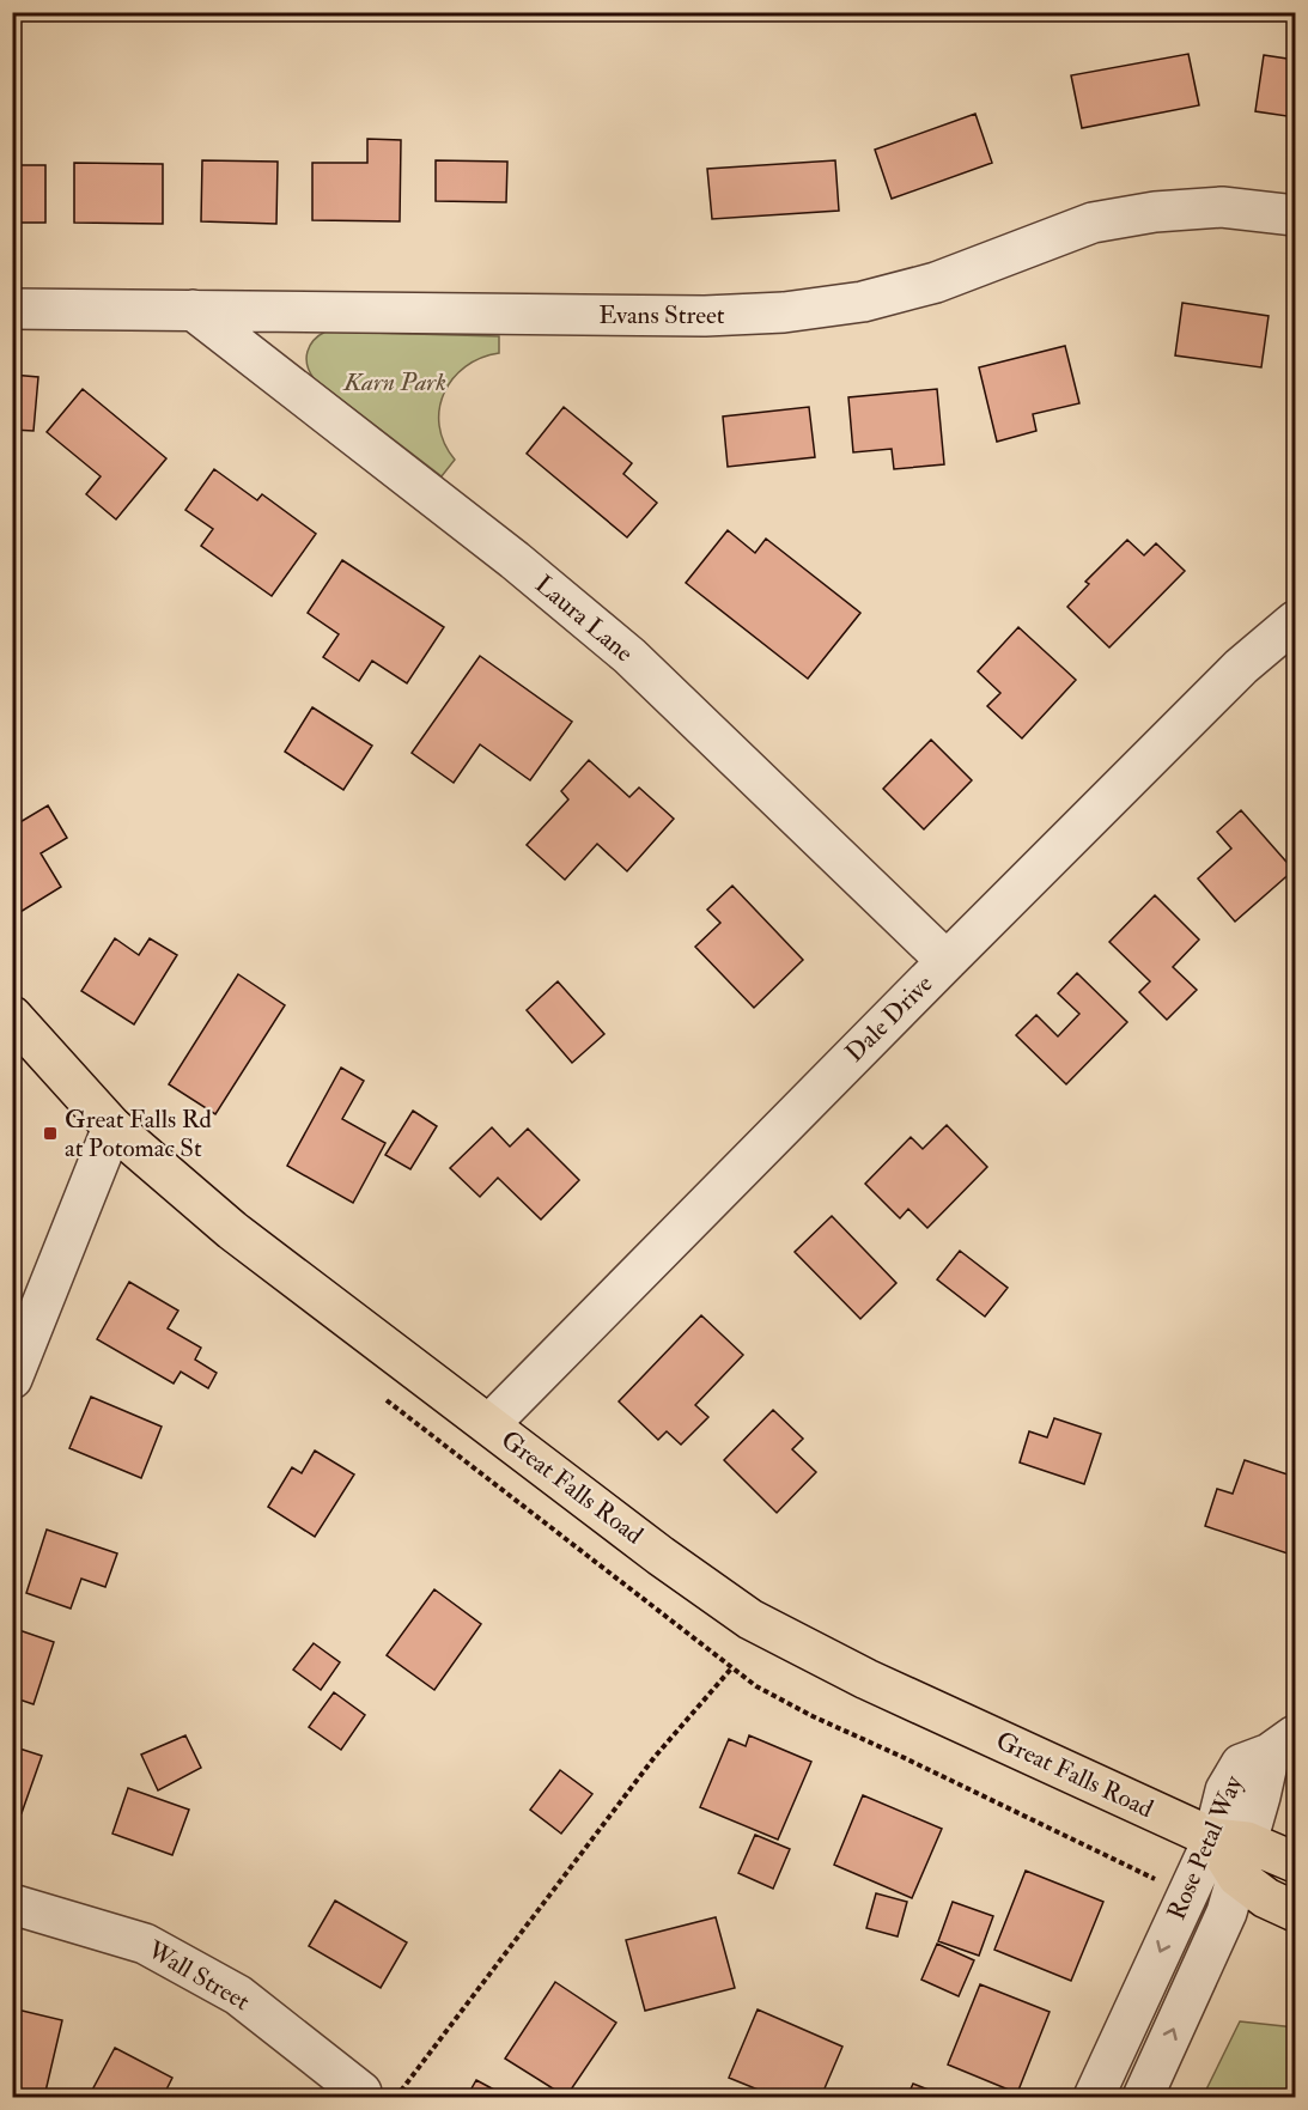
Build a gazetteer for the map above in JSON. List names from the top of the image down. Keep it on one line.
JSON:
{"streets":{"main road":["Great Falls Road"],"street":["Evans Street","Laura Lane","Dale Drive","Rose Petal Way","Wall Street"]},"crossings":[["Evans Street","Laura Lane"],["Laura Lane","Dale Drive"],["Dale Drive","Great Falls Road"],["Great Falls Road","Rose Petal Way"]],"parks":["Karn Park"],"places":{"transit":["Great Falls Rd at Potomac St"]}}
